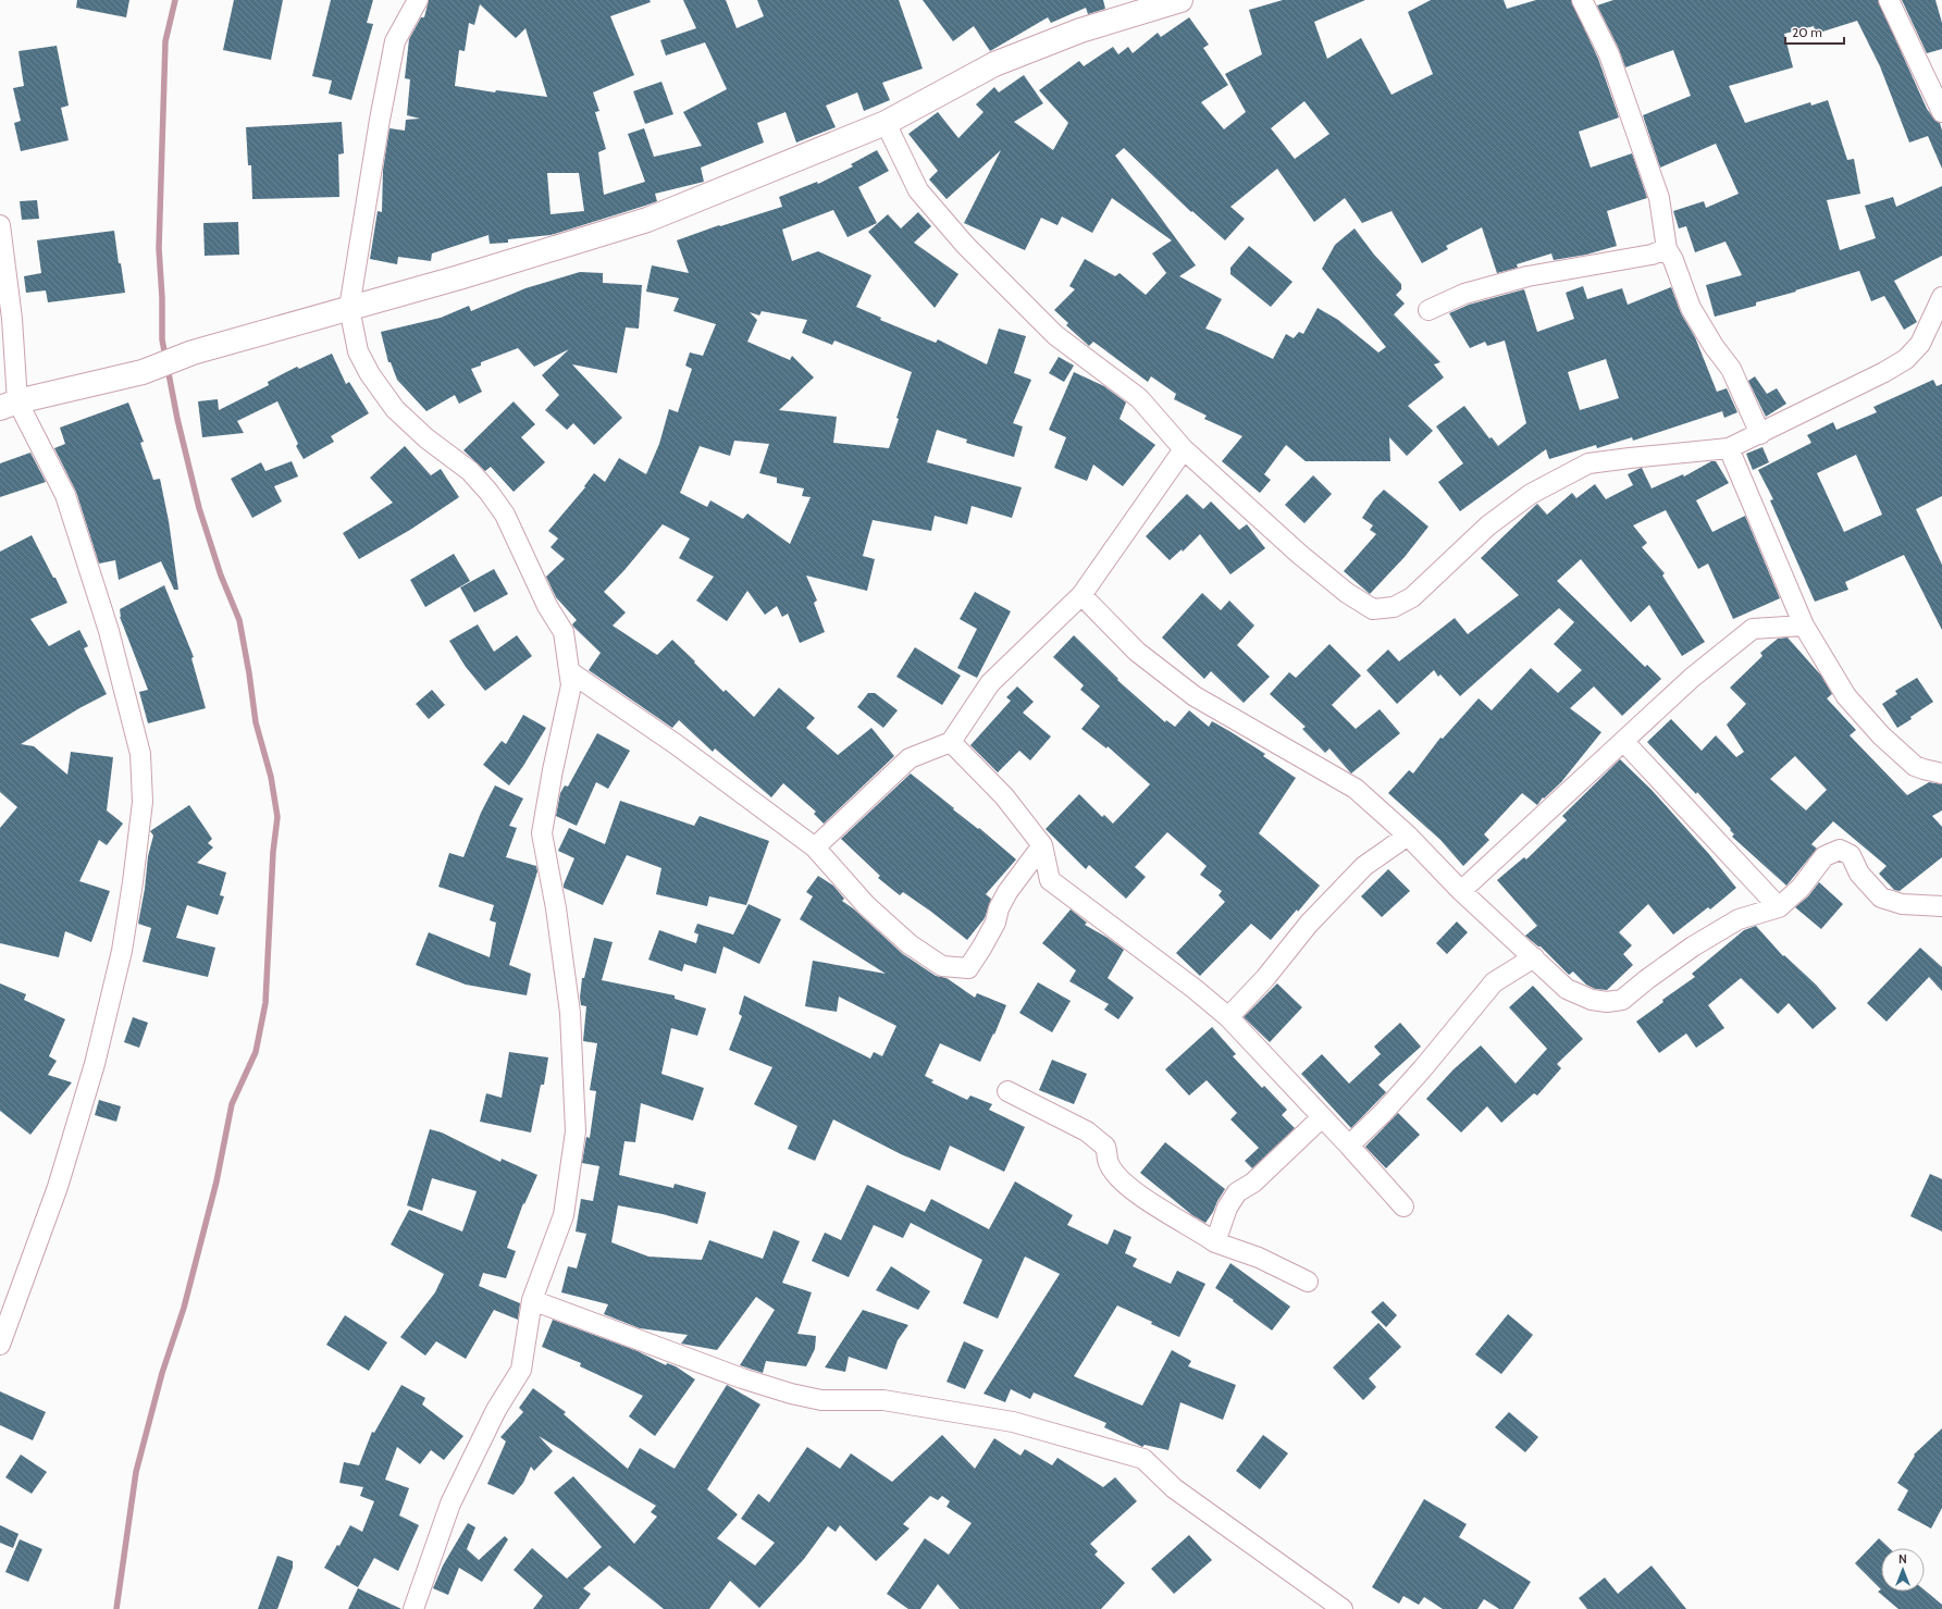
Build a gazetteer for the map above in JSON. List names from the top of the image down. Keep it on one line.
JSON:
{"scale_bar":"20 m","north":"top"}
